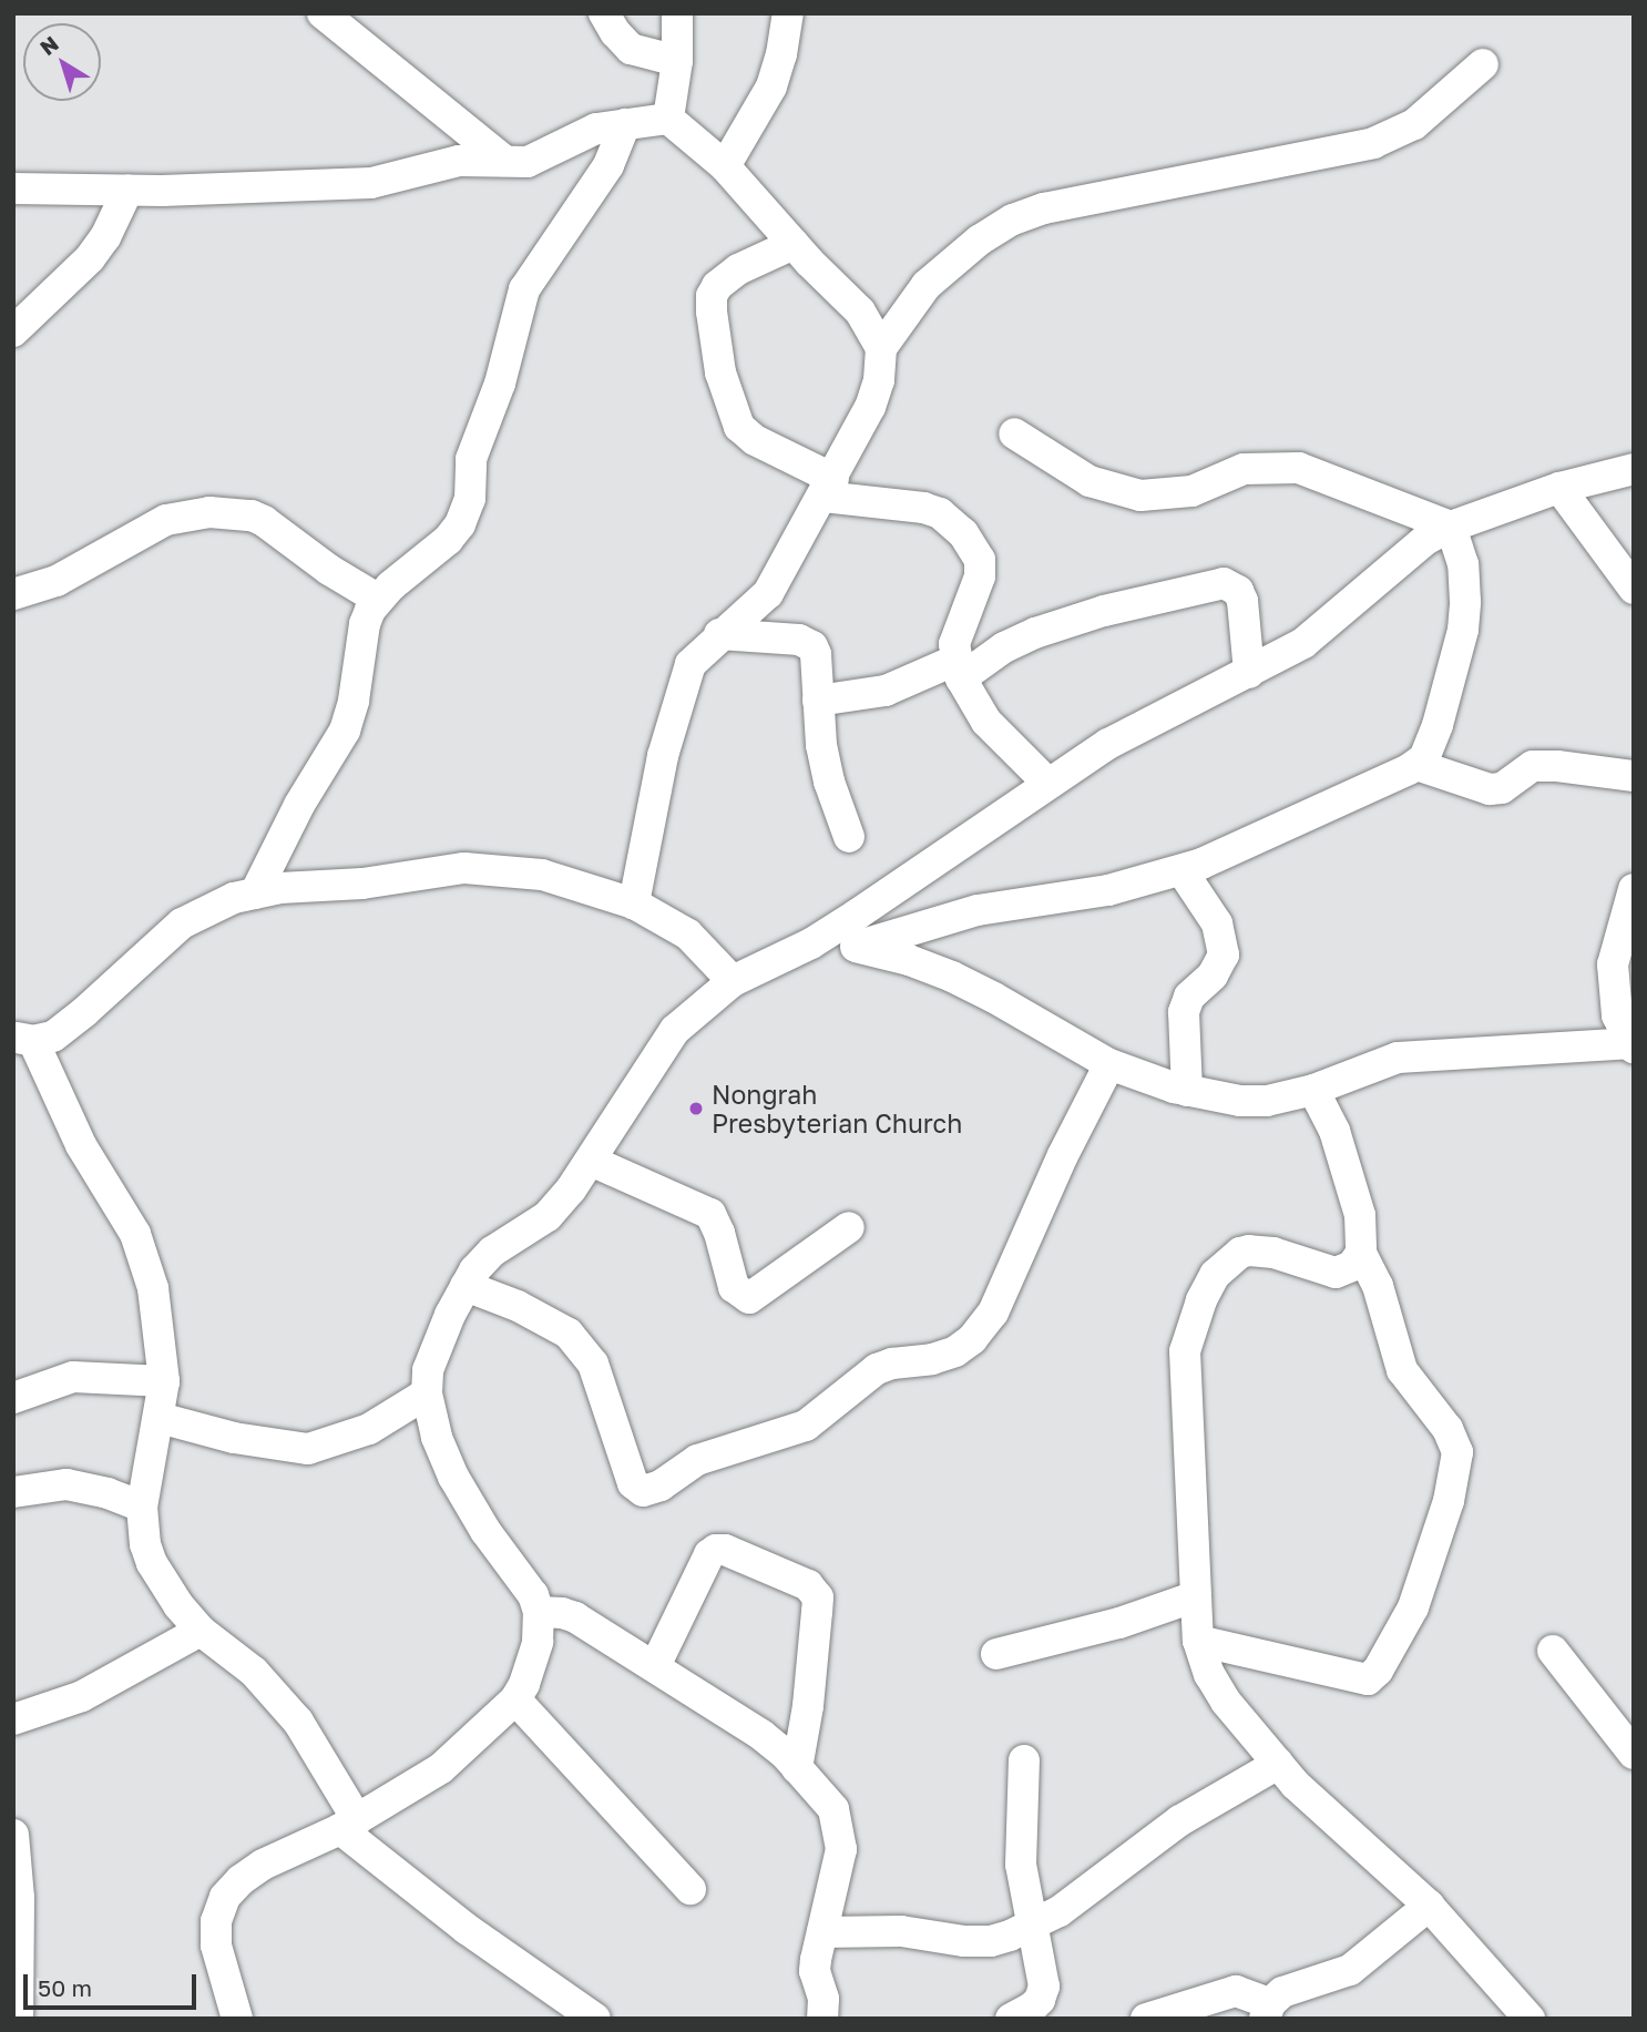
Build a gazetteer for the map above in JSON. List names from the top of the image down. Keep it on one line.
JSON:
{"places":["Nongrah Presbyterian Church"],"scale_bar":"50 m","north":"top left"}
